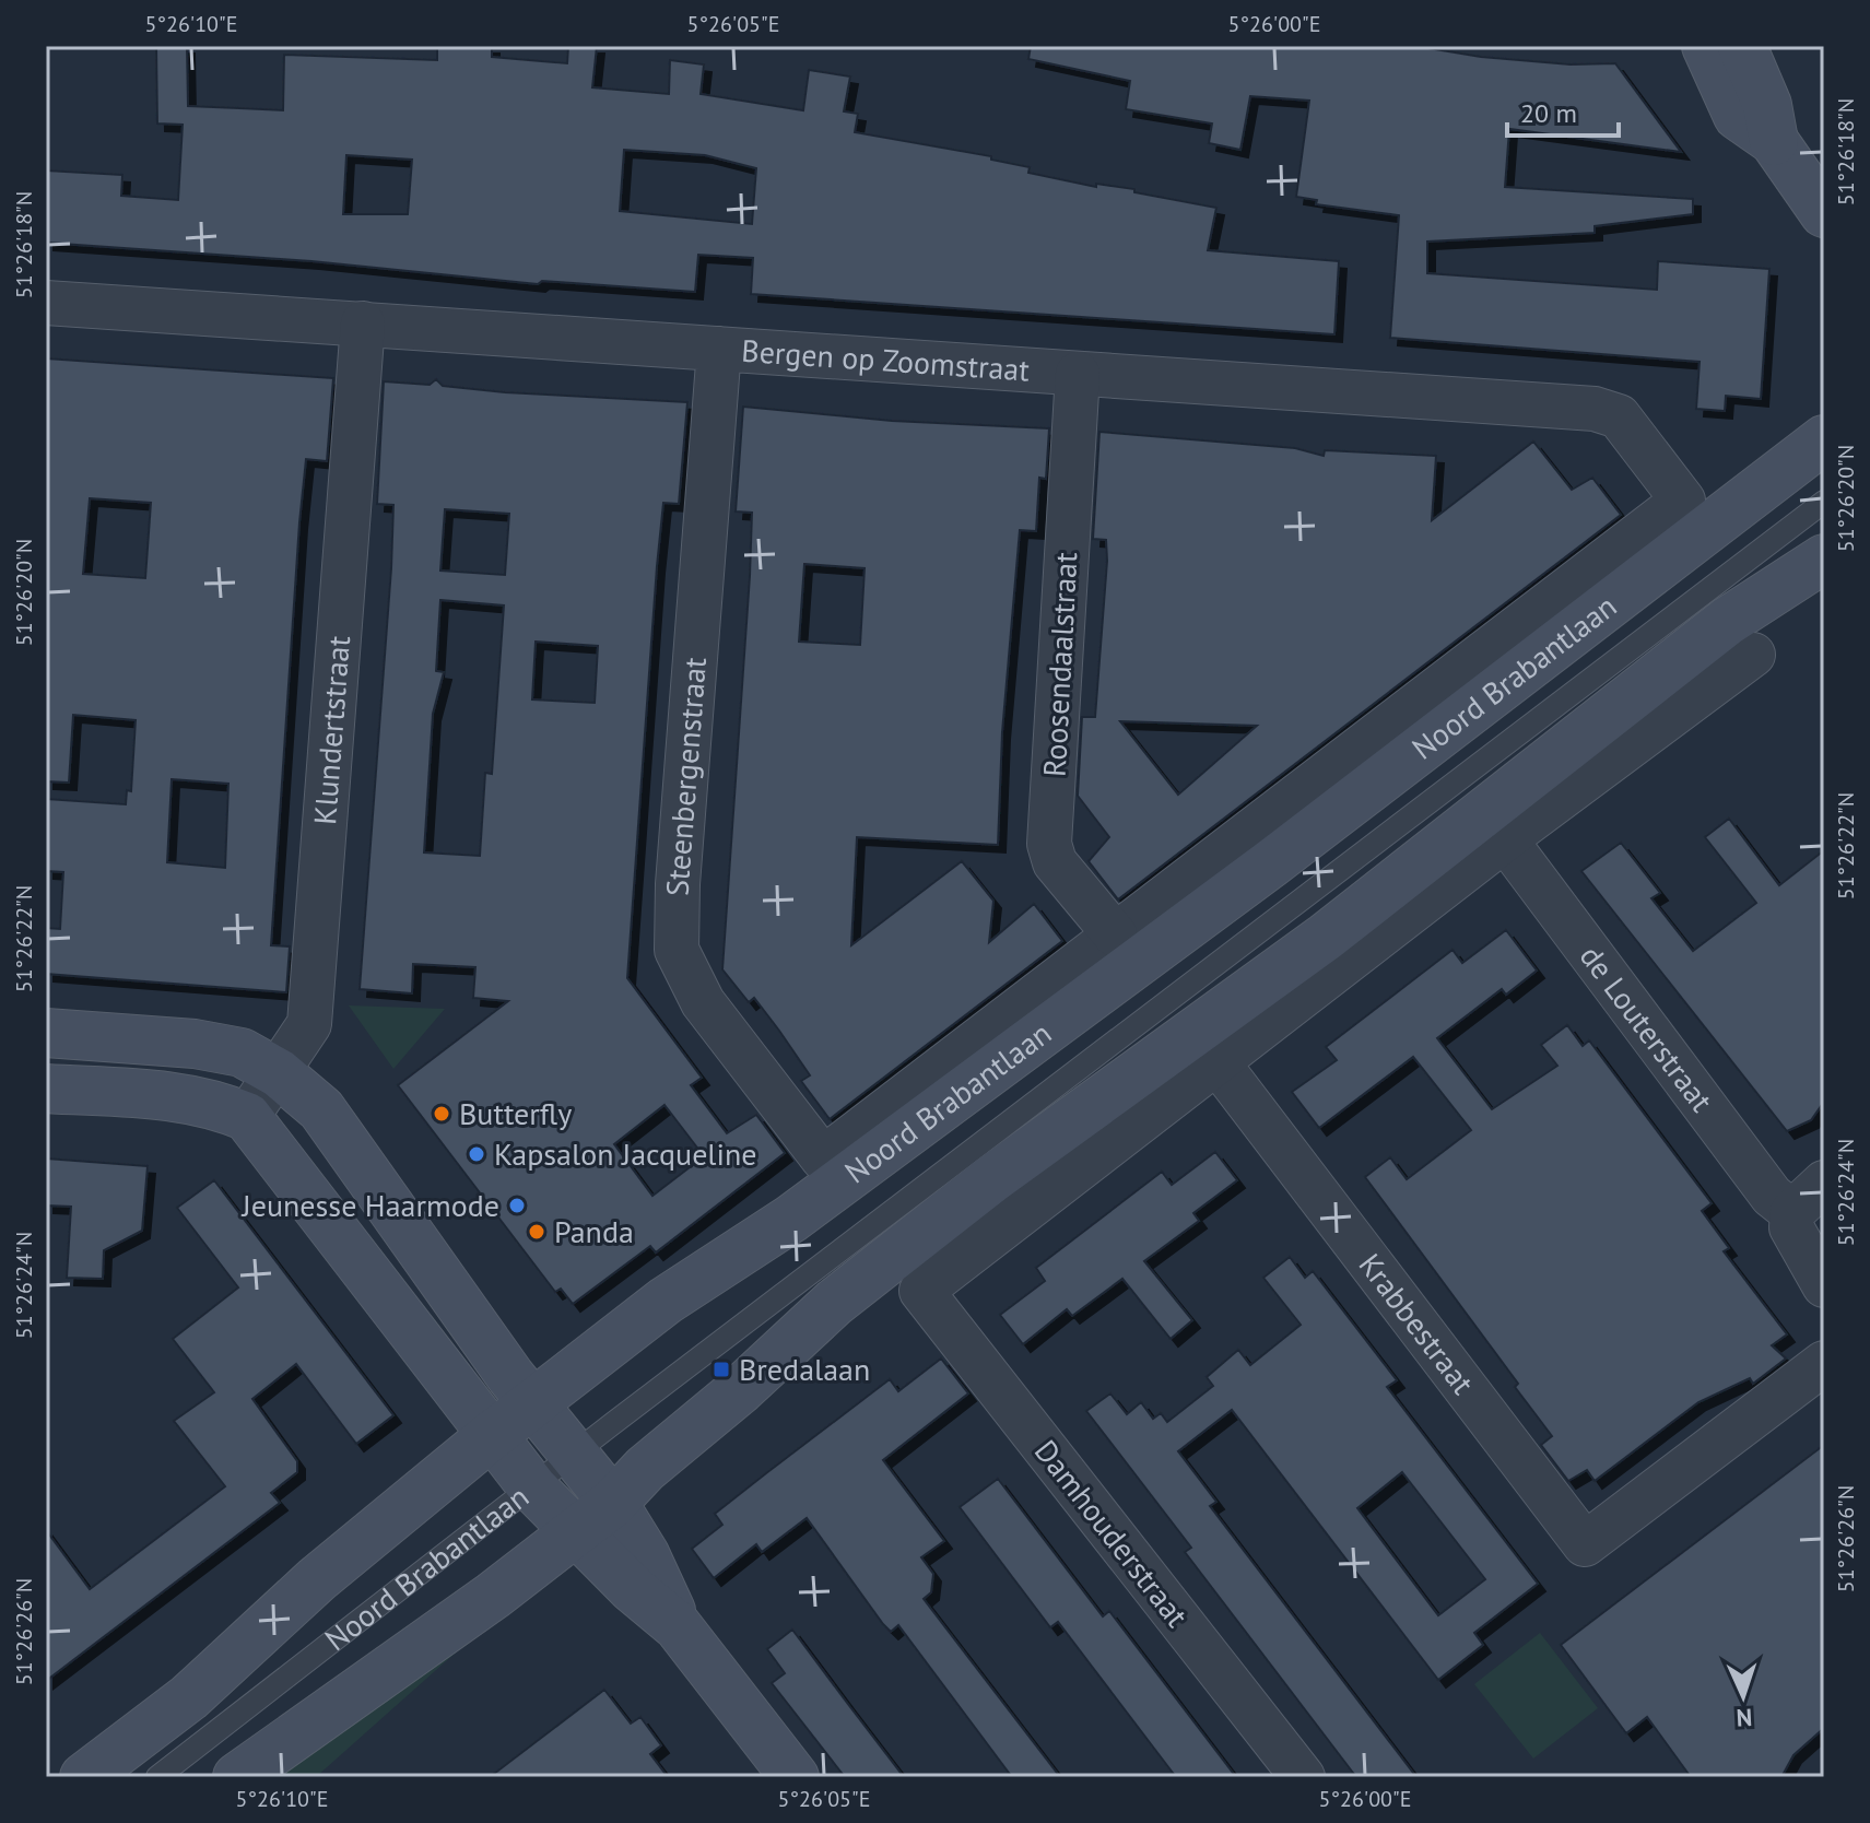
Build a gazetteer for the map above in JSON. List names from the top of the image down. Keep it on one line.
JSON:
{"streets":{"main road":["Noord Brabantlaan"],"street":["Bergen op Zoomstraat","Roosendaalstraat","Klundertstraat","Steenbergenstraat","de Louterstraat","Krabbestraat","Damhouderstraat"]},"crossings":[["Bergen op Zoomstraat","Roosendaalstraat"],["Bergen op Zoomstraat","Noord Brabantlaan"],["Bergen op Zoomstraat","Klundertstraat"],["Bergen op Zoomstraat","Steenbergenstraat"],["Roosendaalstraat","Noord Brabantlaan"],["Noord Brabantlaan","Steenbergenstraat"],["Krabbestraat","Damhouderstraat"]],"places":{"other":["Butterfly","Kapsalon Jacqueline","Jeunesse Haarmode","Panda"],"transit":["Bredalaan"]},"scale_bar":"20 m","north":"bottom","coordinates":["5°26'10\"E","5°26'05\"E","5°26'00\"E","51°26'18\"N","51°26'20\"N","51°26'22\"N","51°26'24\"N","51°26'26\"N"]}
